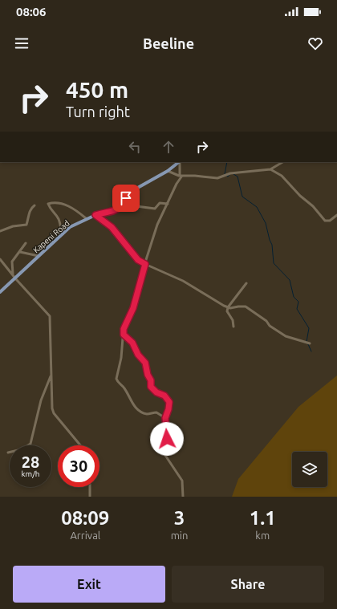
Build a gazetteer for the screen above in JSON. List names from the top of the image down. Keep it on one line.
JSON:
{"streets":{"main road":["Kapeni Road"]},"page":{"status":"08:06","header":"Beeline","turn":["450 m","Turn right"],"speed":"28 km/h","limit":"30","eta":["08:09","Arrival","3","min","1.1","km"],"buttons":["Exit","Share"]}}
